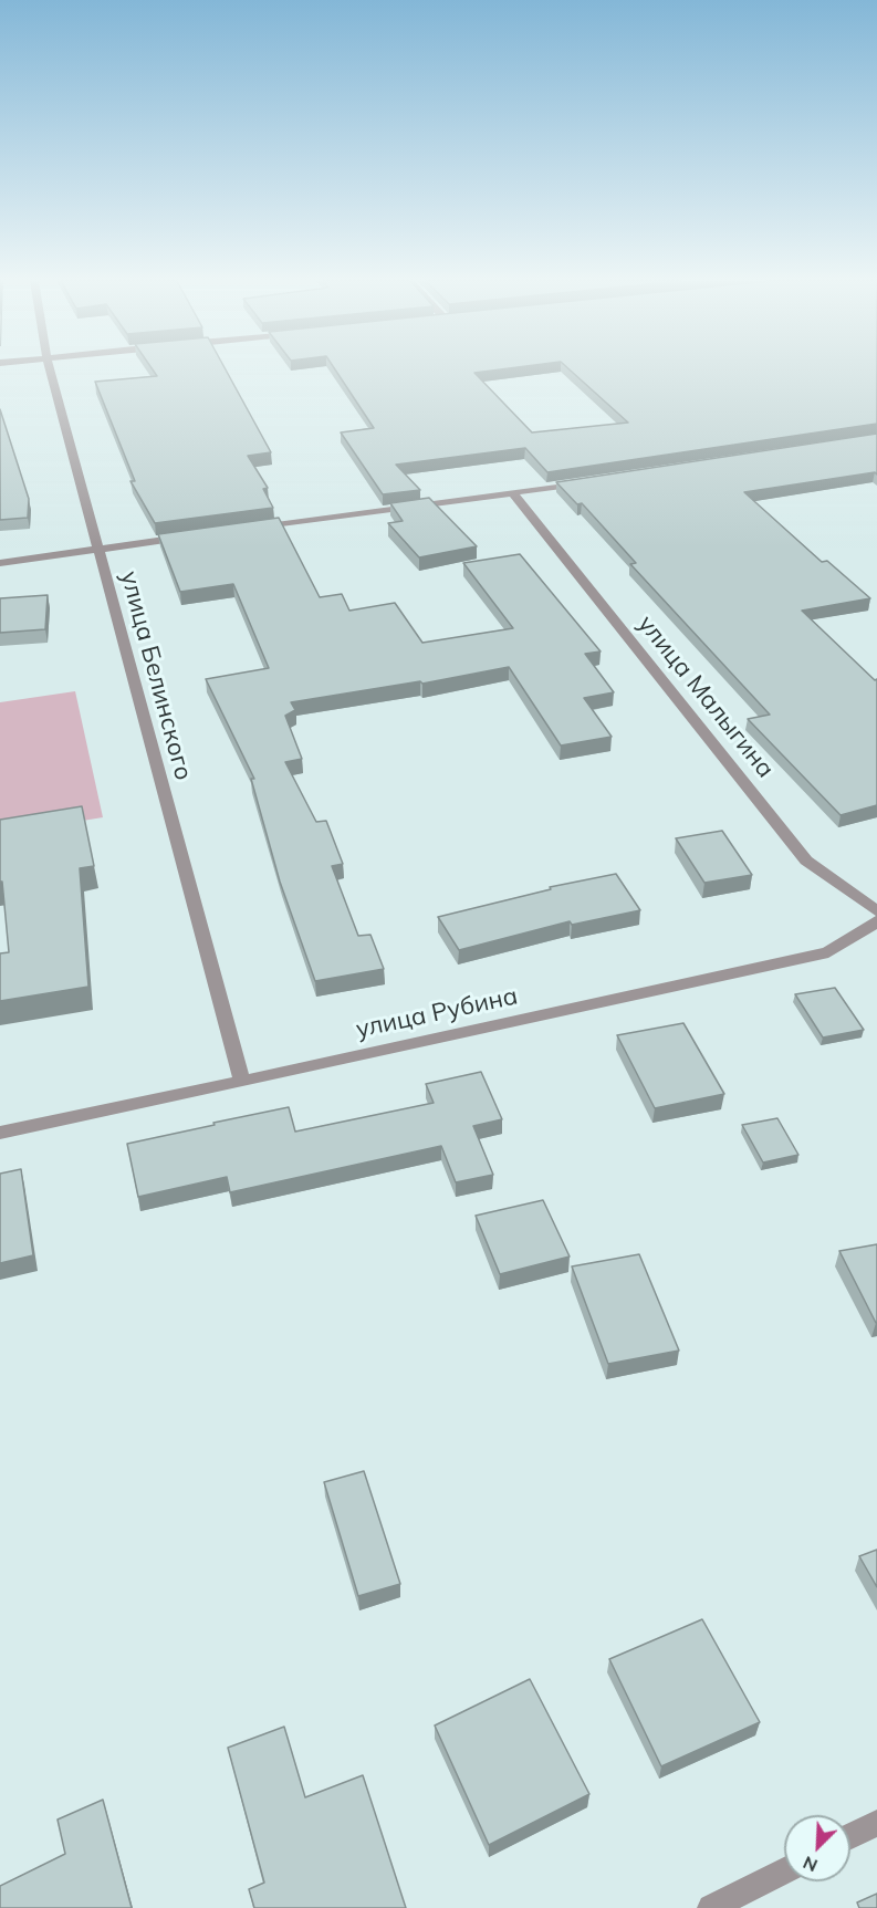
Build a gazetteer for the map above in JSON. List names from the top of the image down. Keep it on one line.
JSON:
{"streets":{"street":["улица Белинского","улица Малыгина","улица Рубина"]},"crossings":[["улица Белинского","улица Рубина"]],"north":"bottom left"}
